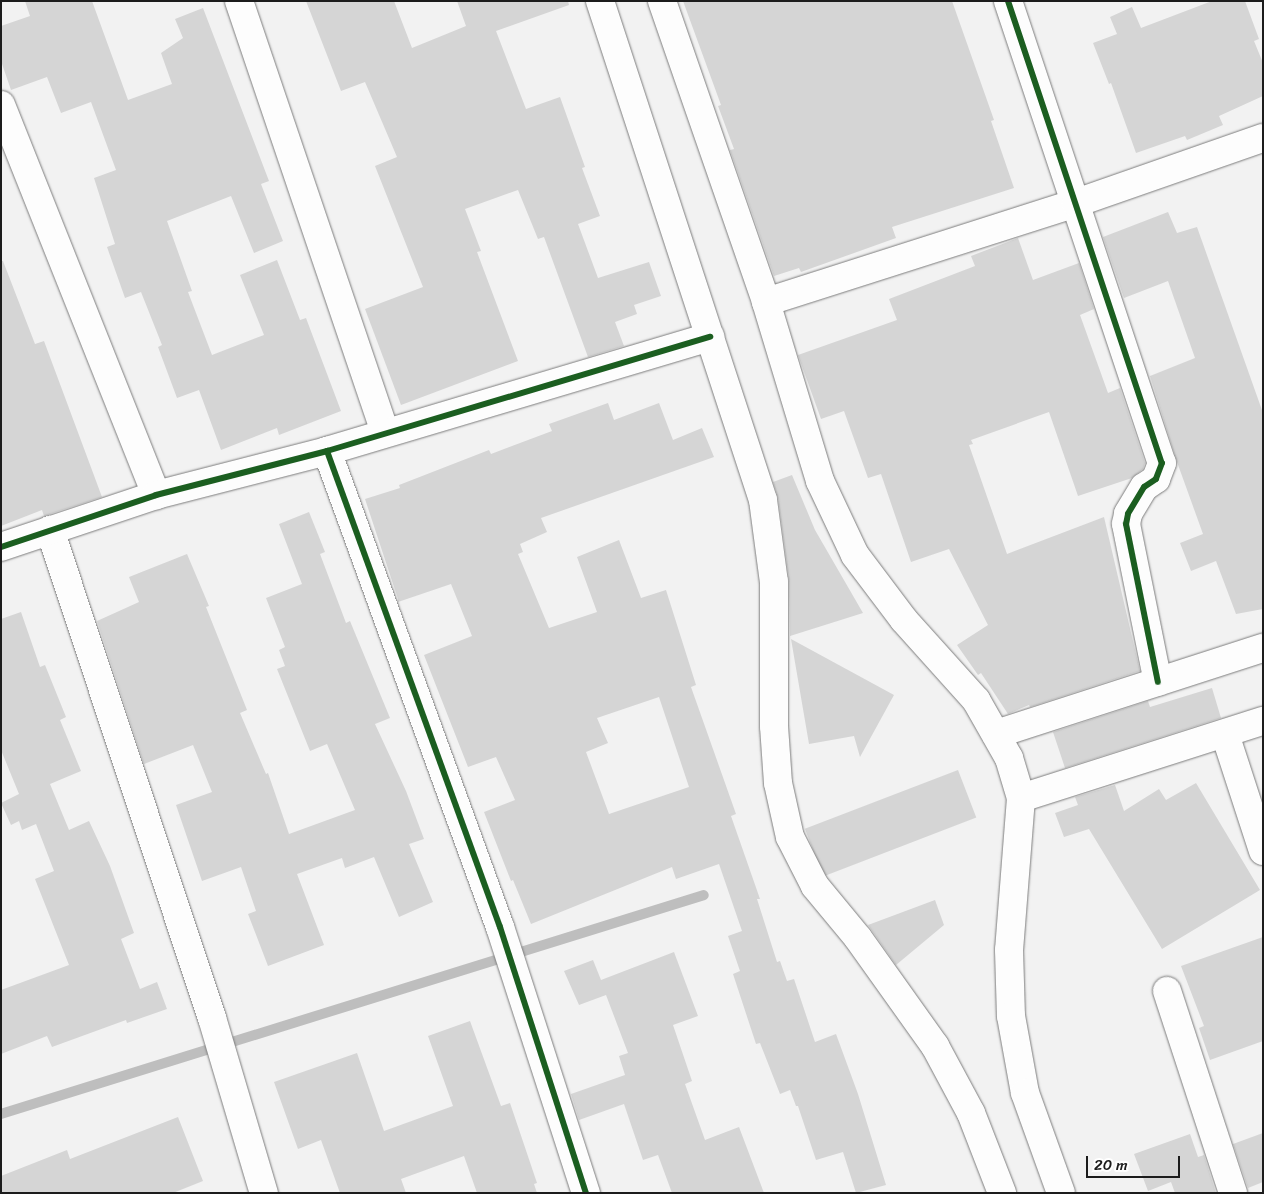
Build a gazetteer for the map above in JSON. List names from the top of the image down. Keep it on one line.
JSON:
{"scale_bar":"20 m"}
